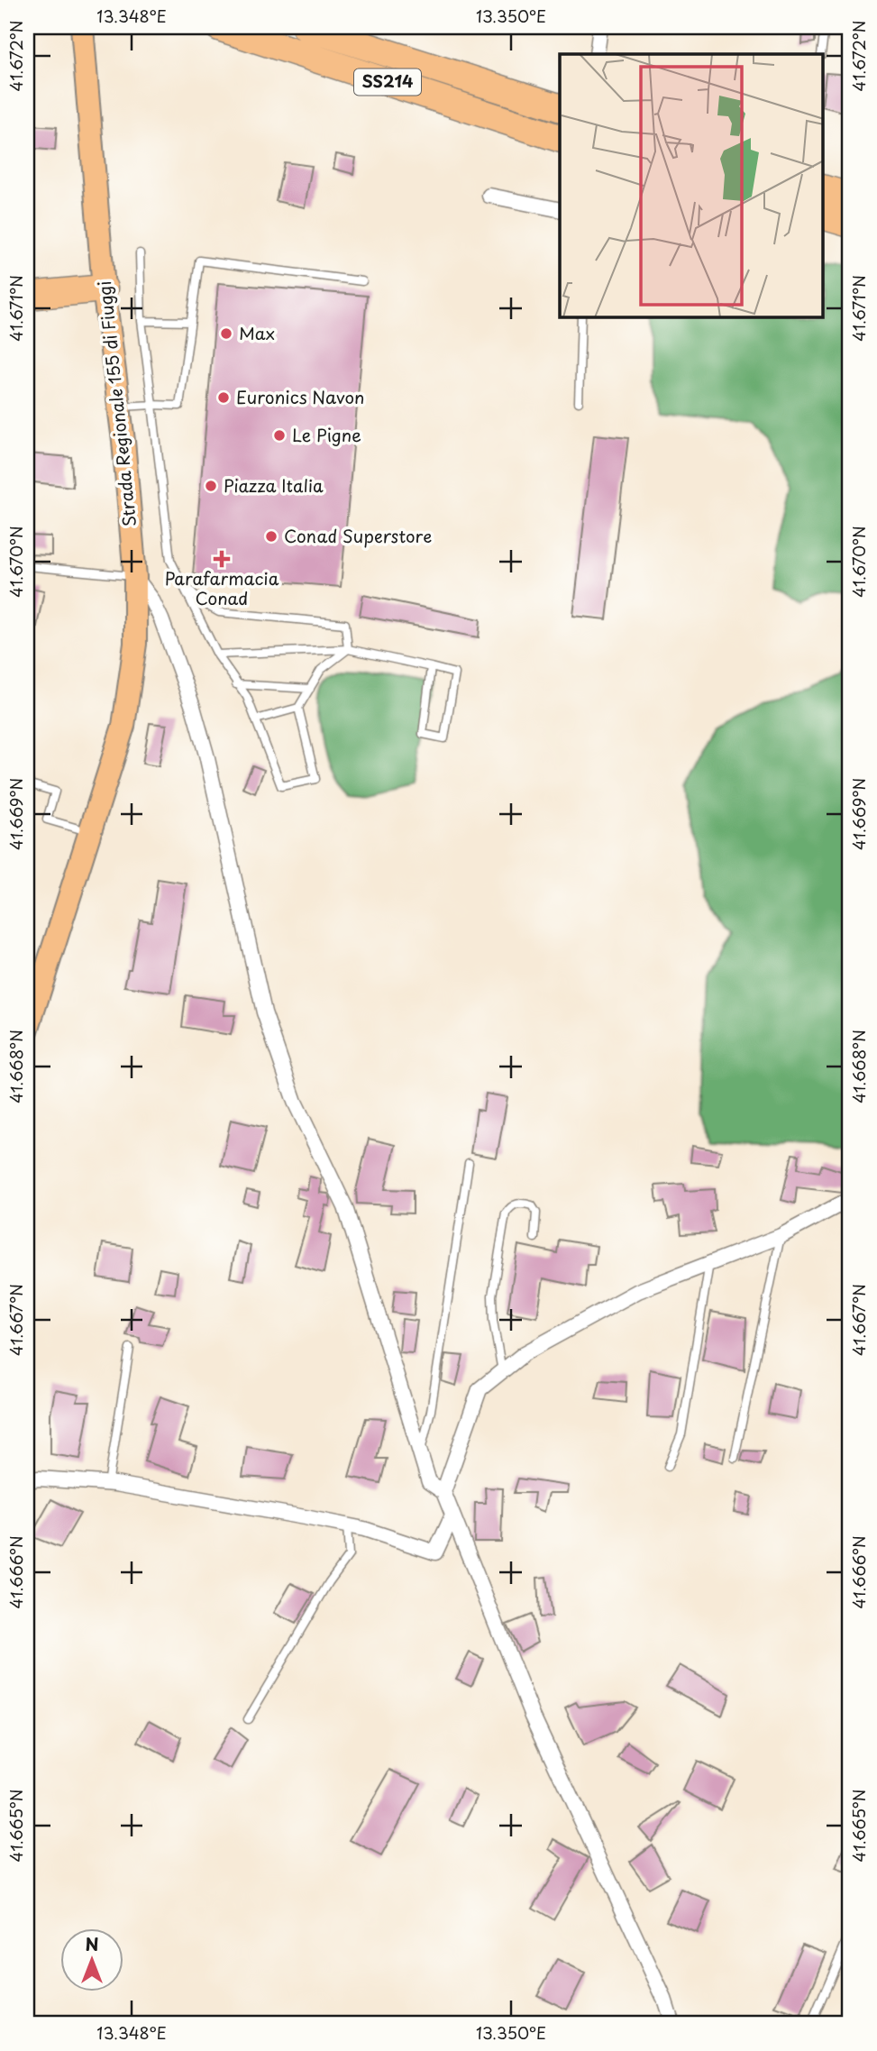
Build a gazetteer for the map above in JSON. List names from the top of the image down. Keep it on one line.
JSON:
{"streets":{"highway":["SS214"],"main road":["Strada Regionale 155 di Fiuggi"]},"places":{"other":["Max","Euronics Navon","Le Pigne","Piazza Italia","Conad Superstore"],"health":["Parafarmacia Conad"]},"north":"top","coordinates":["13.348°E","13.350°E","41.672°N","41.671°N","41.670°N","41.669°N","41.668°N","41.667°N","41.666°N","41.665°N"]}
